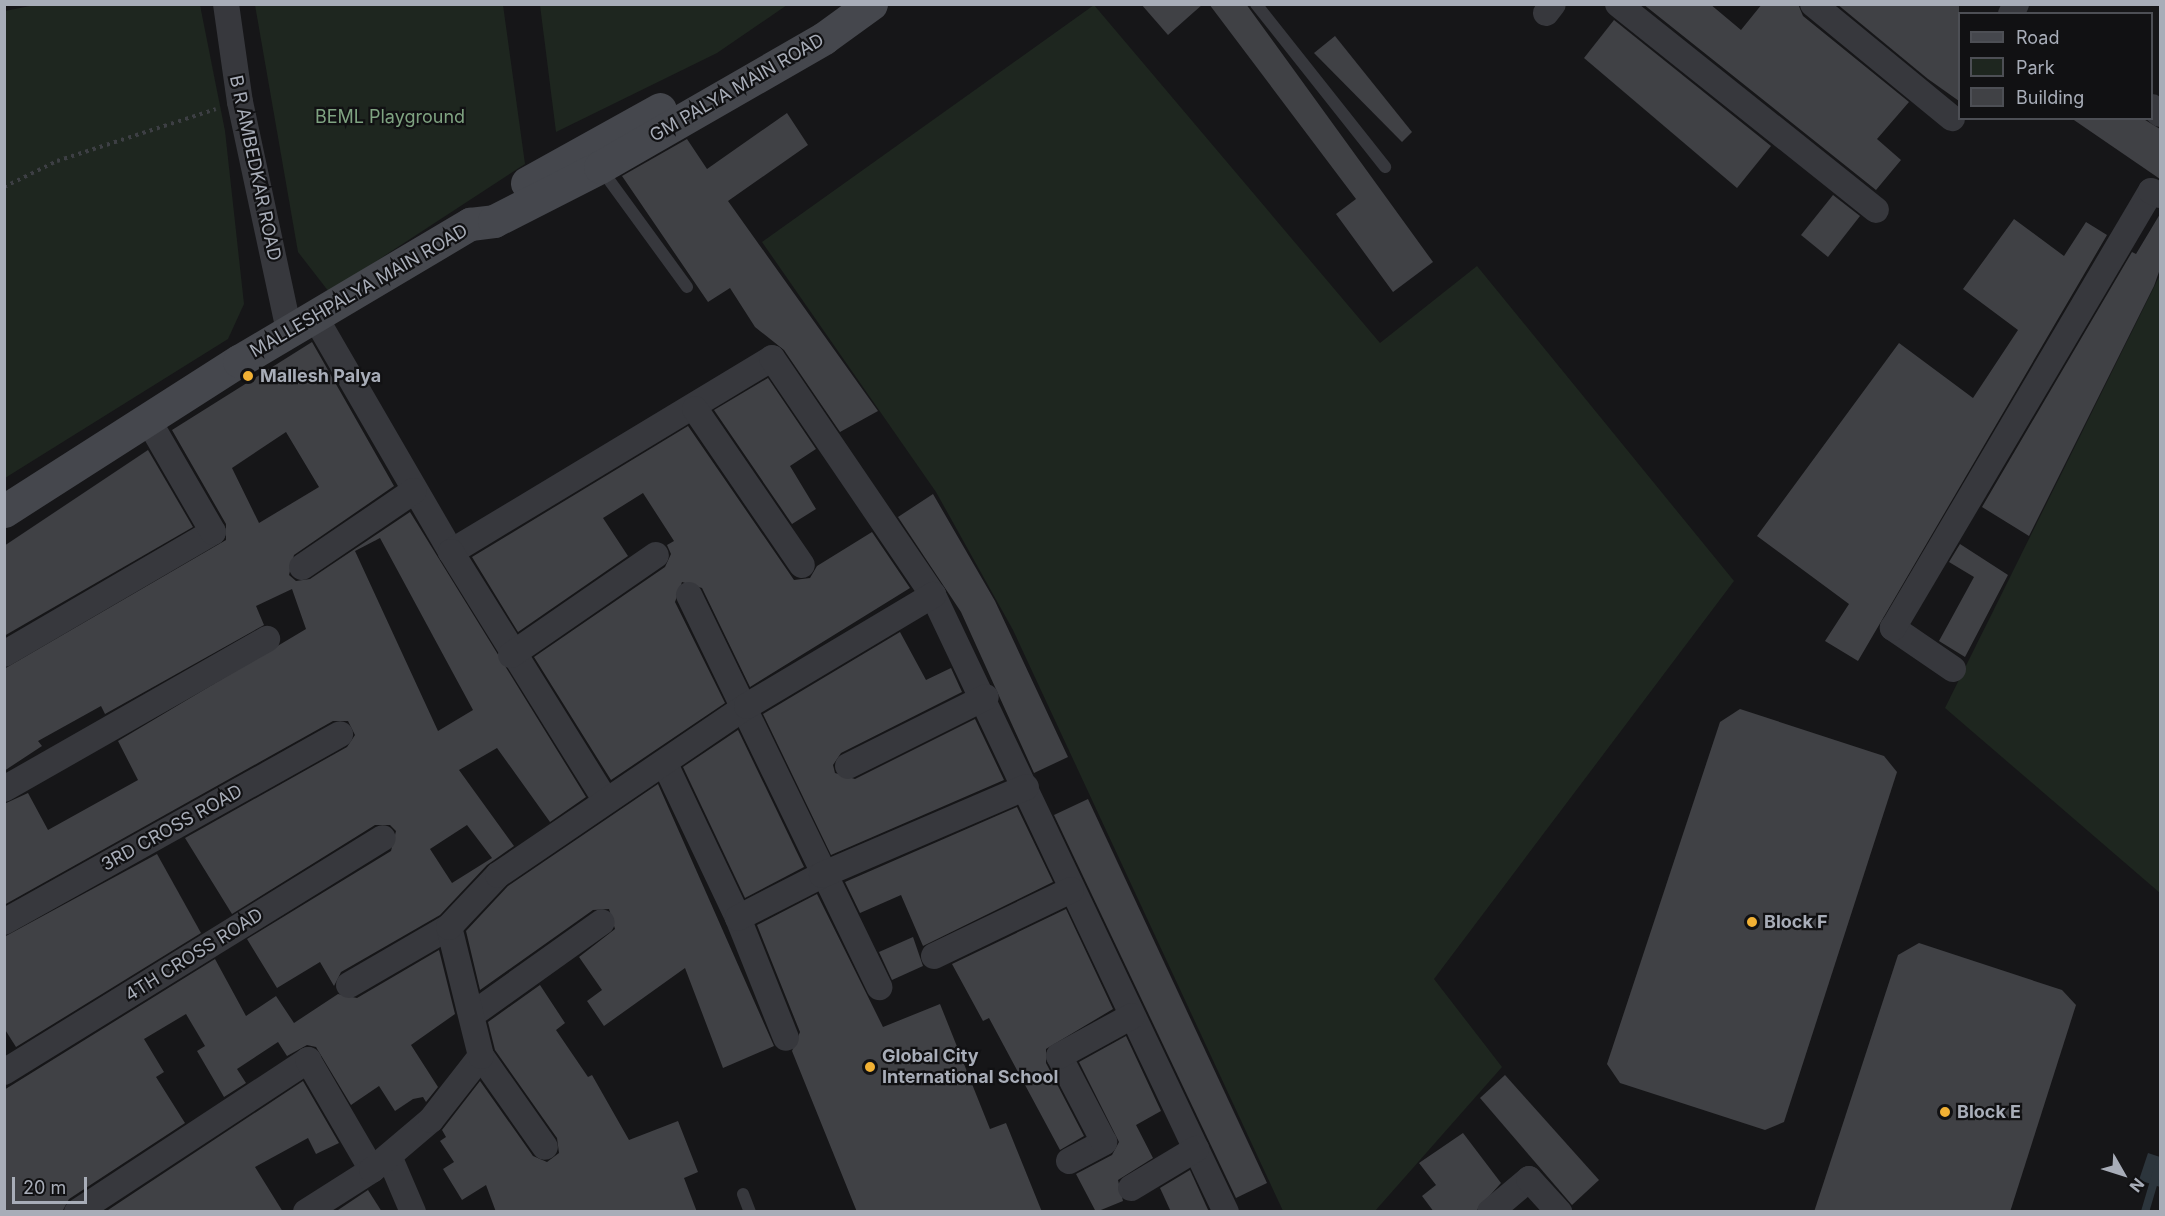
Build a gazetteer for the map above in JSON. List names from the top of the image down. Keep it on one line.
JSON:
{"streets":{"main road":["GM PALYA MAIN ROAD","MALLESHPALYA MAIN ROAD"],"street":["B R AMBEDKAR ROAD","3RD CROSS ROAD","4TH CROSS ROAD"]},"crossings":[["GM PALYA MAIN ROAD","MALLESHPALYA MAIN ROAD"],["B R AMBEDKAR ROAD","MALLESHPALYA MAIN ROAD"]],"parks":["BEML Playground"],"places":["Mallesh Palya","Block F","Global City International School","Block E"],"legend":["Road","Park","Building"],"scale_bar":"20 m","north":"bottom right"}
